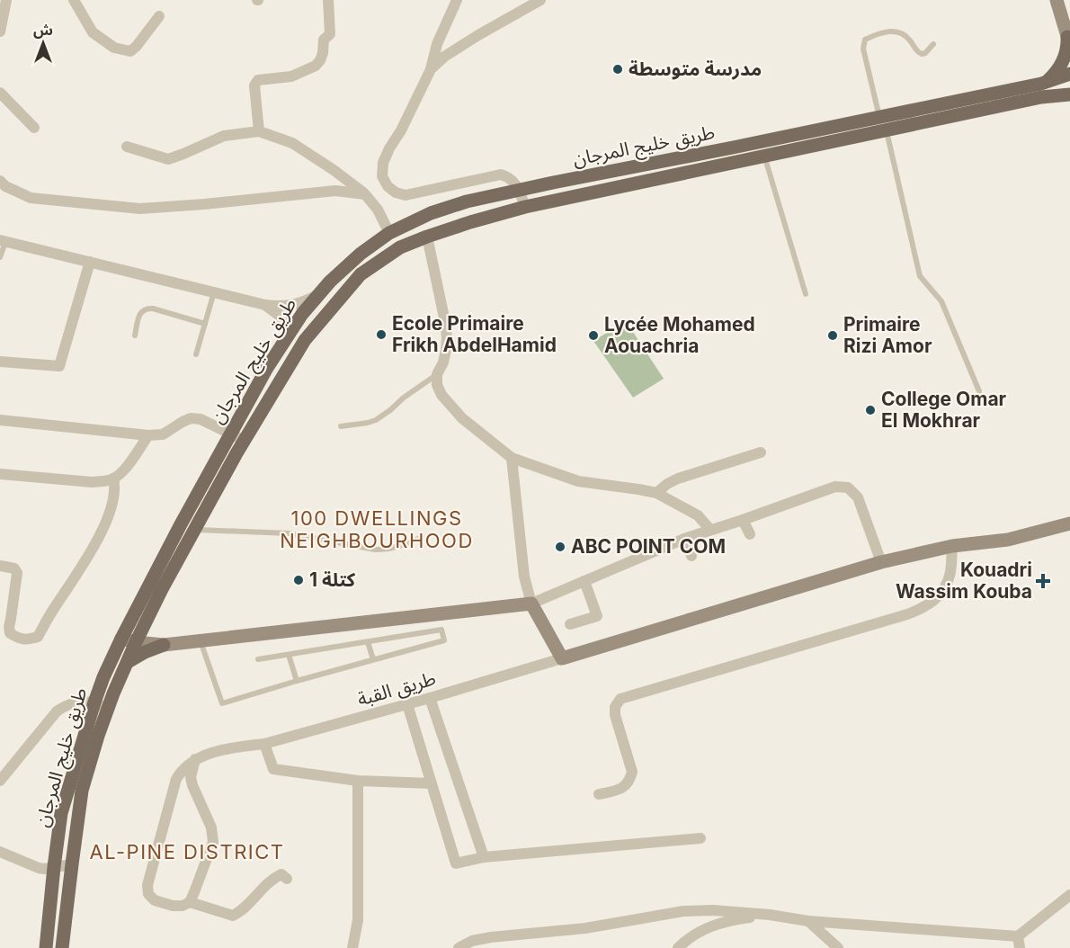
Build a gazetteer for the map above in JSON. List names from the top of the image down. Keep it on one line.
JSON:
{"streets":{"main road":["طريق خليج المرجان"],"street":["طريق القبة"]},"districts":["100 DWELLINGS NEIGHBOURHOOD","AL-PINE DISTRICT"],"places":{"other":["مدرسة متوسطة","Ecole Primaire Frikh AbdelHamid","Lycée Mohamed Aouachria","Primaire Rizi Amor","College Omar El Mokhrar","ABC POINT COM","كتلة 1"],"health":["Kouadri Wassim Kouba"]},"north":"top"}
